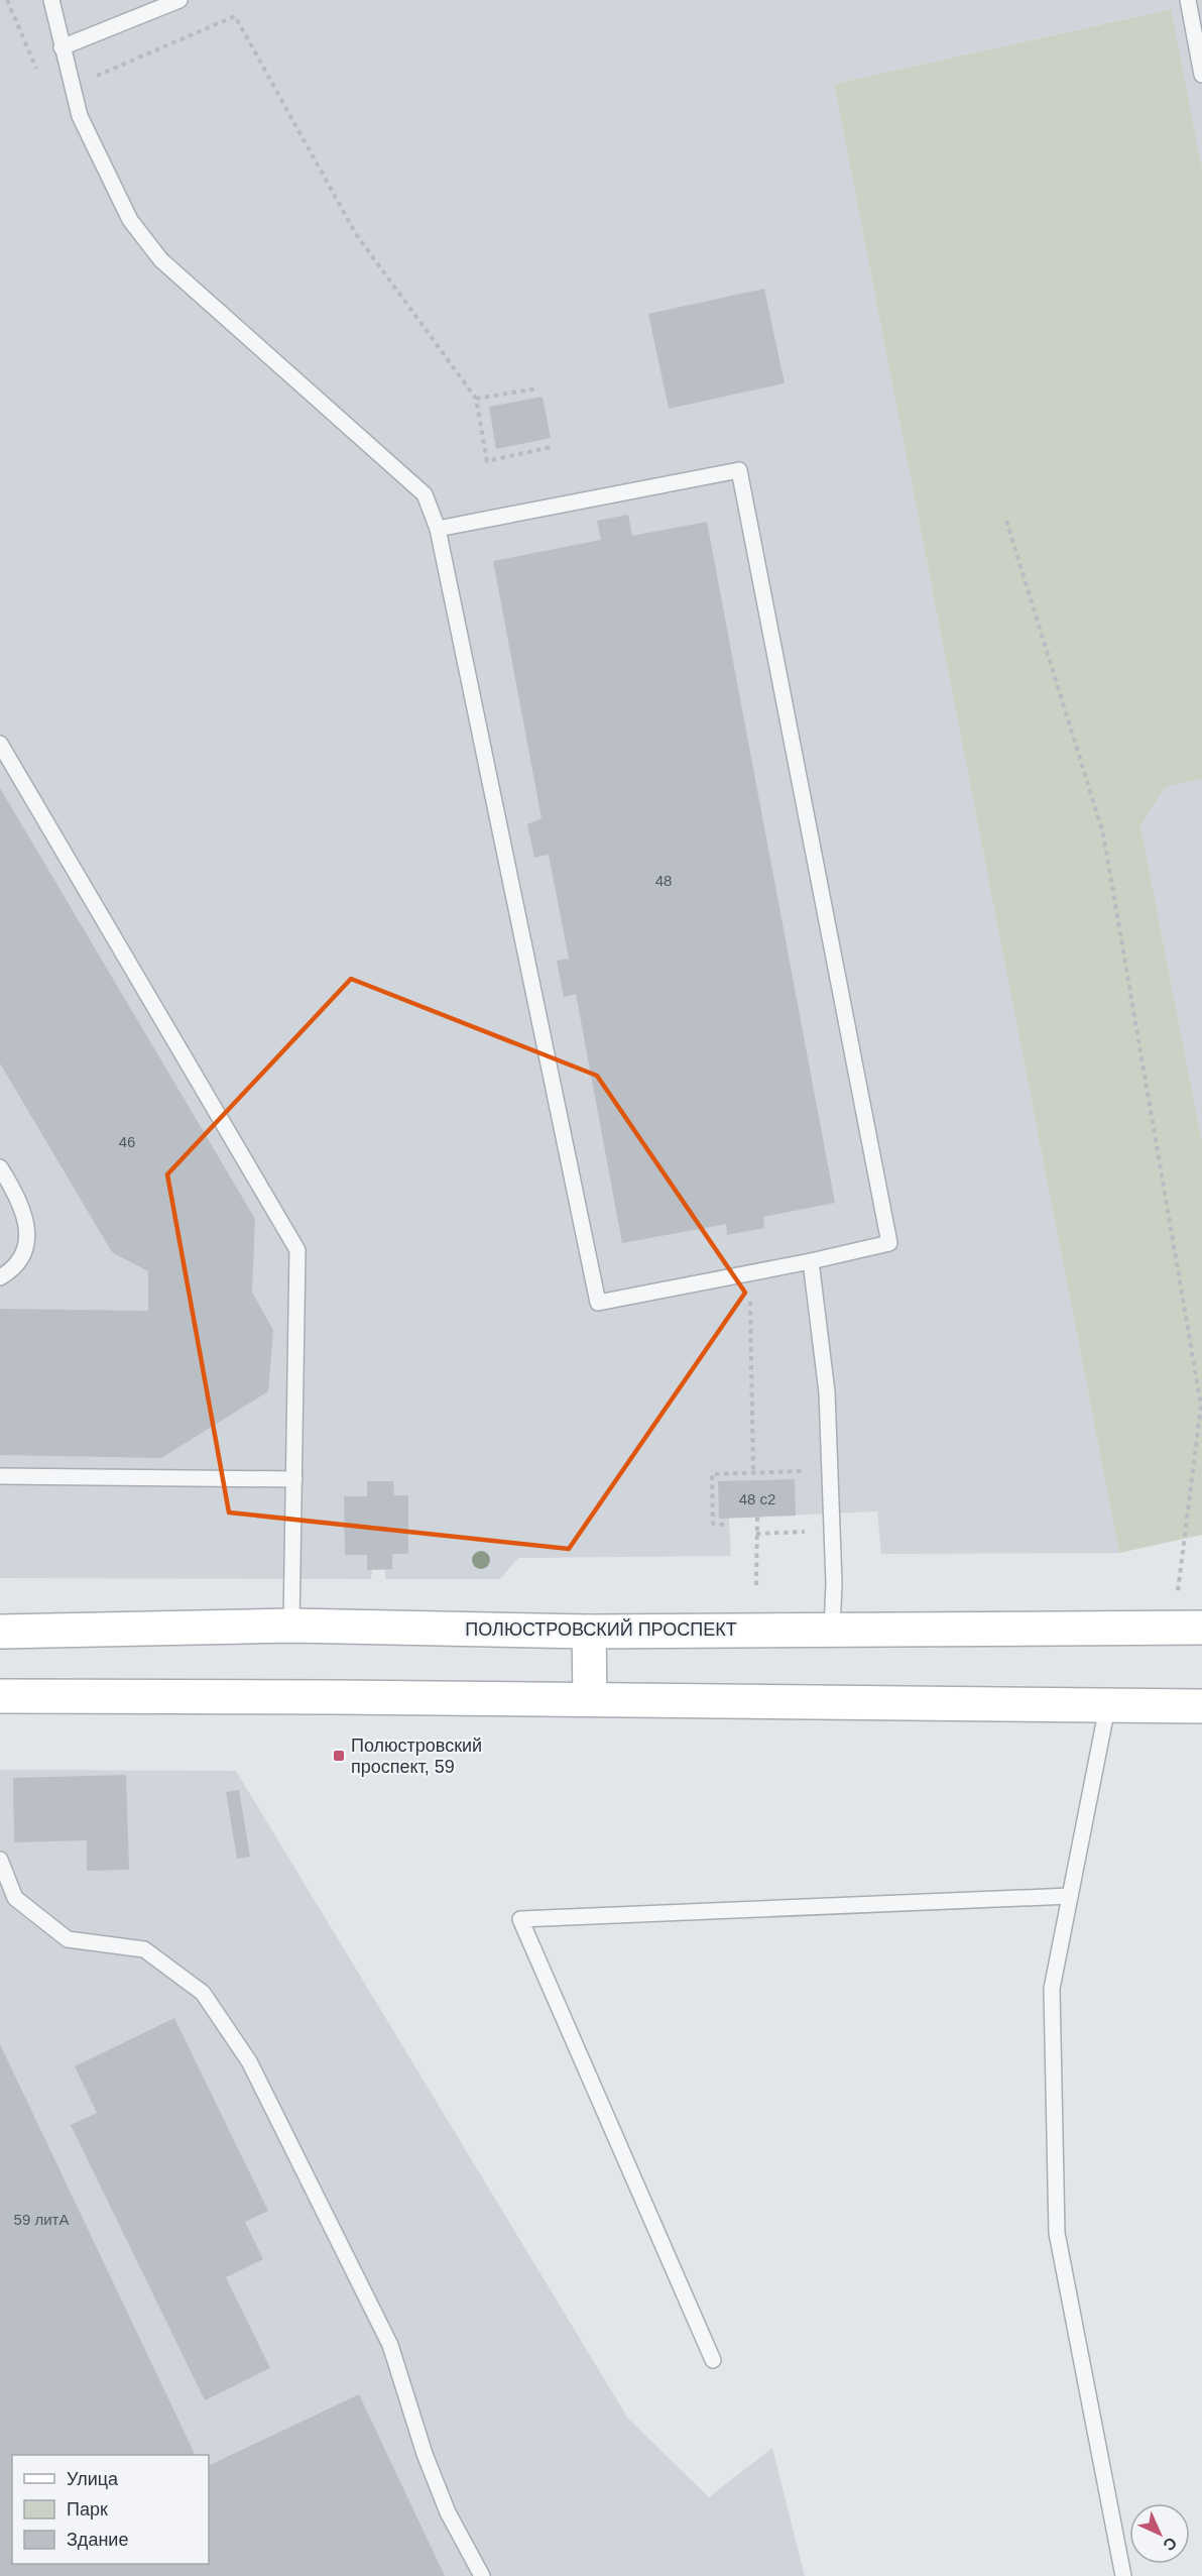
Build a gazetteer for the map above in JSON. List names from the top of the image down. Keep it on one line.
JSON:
{"streets":{"main road":["ПОЛЮСТРОВСКИЙ ПРОСПЕКТ"]},"places":{"transit":["Полюстровский проспект, 59"]},"house_numbers":["48","46","48 с2","59 литА"],"legend":["Улица","Парк","Здание"],"north":"bottom right"}
